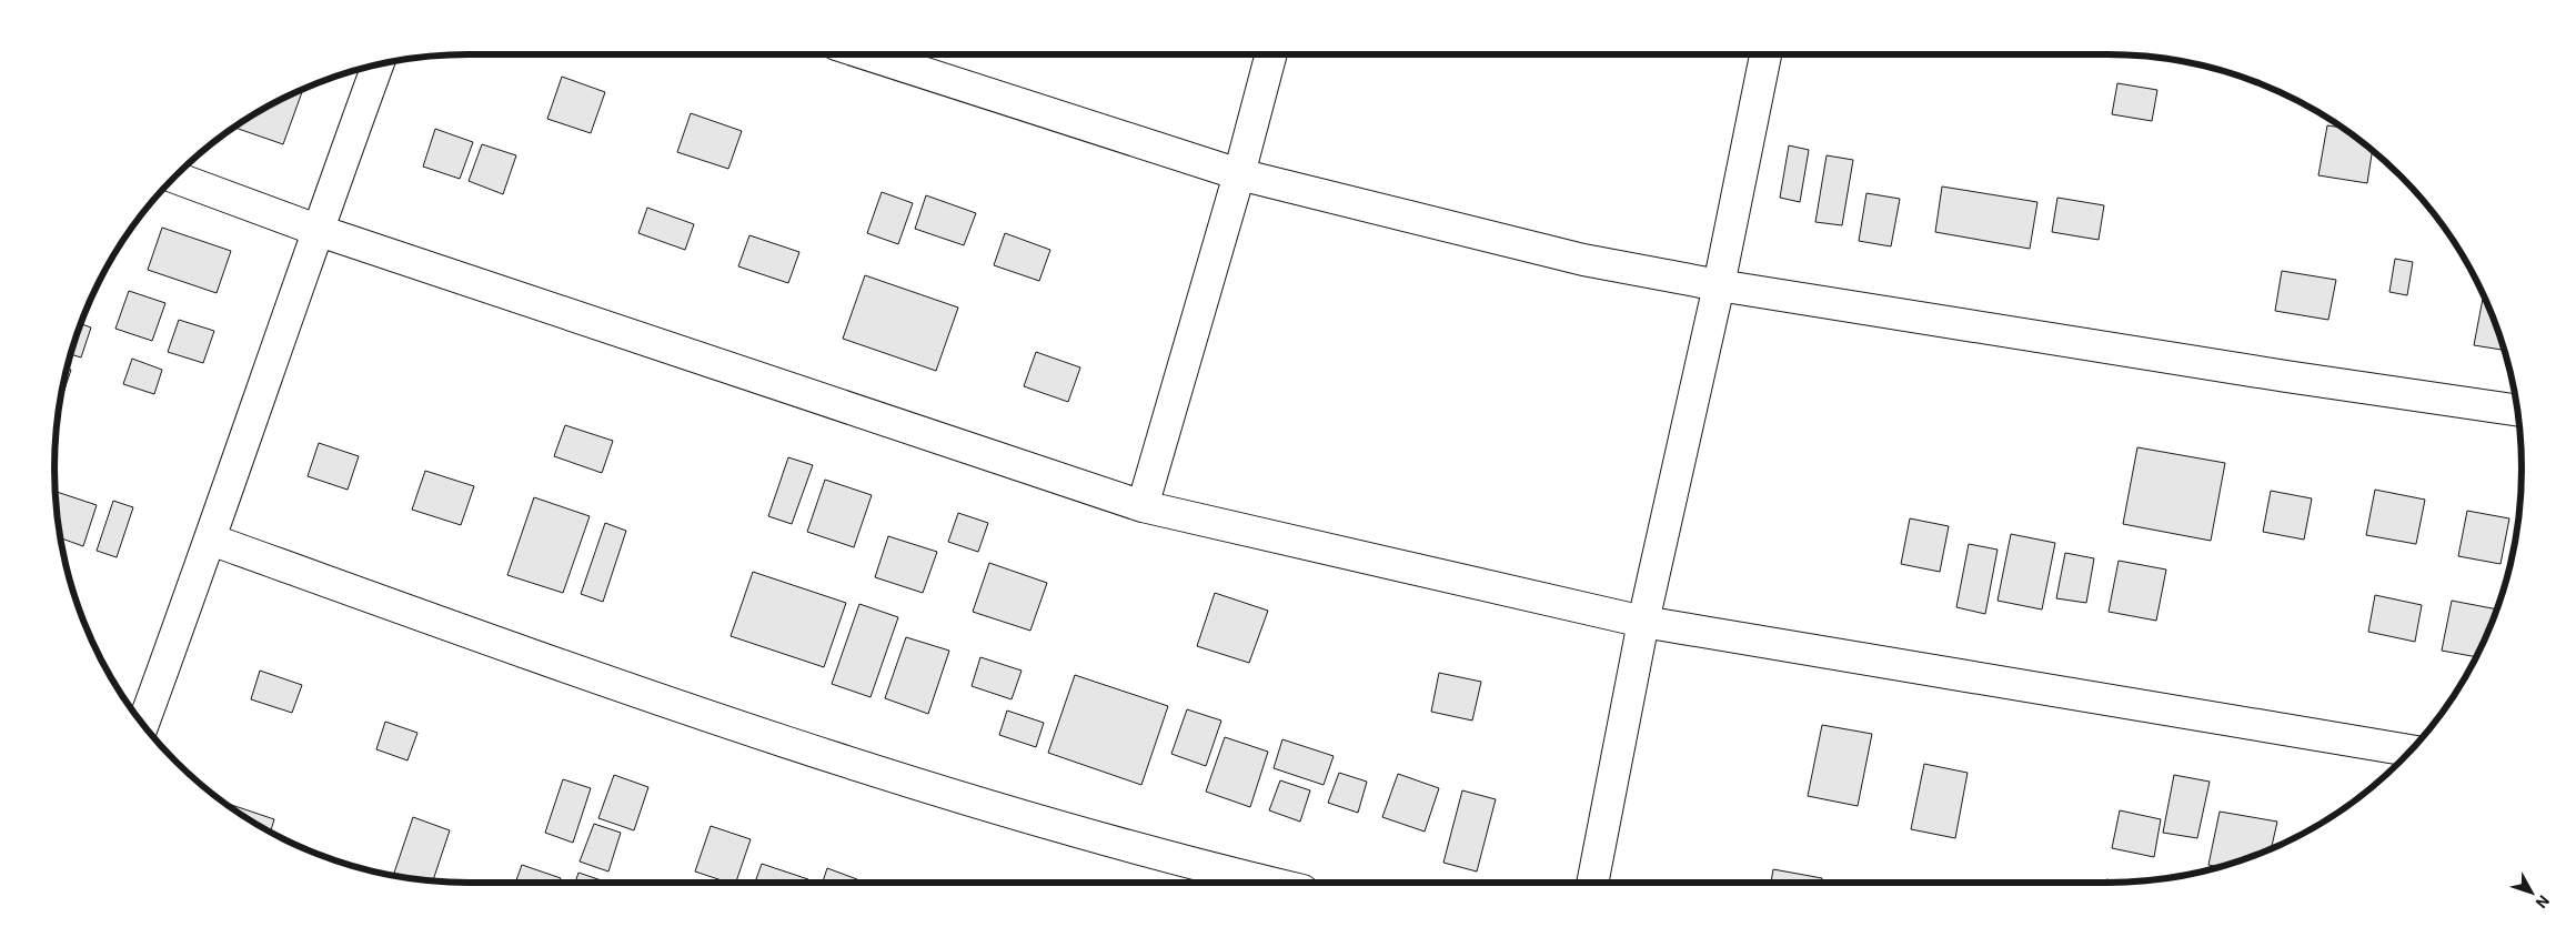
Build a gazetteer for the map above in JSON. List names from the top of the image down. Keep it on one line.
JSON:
{"north":"bottom right"}
